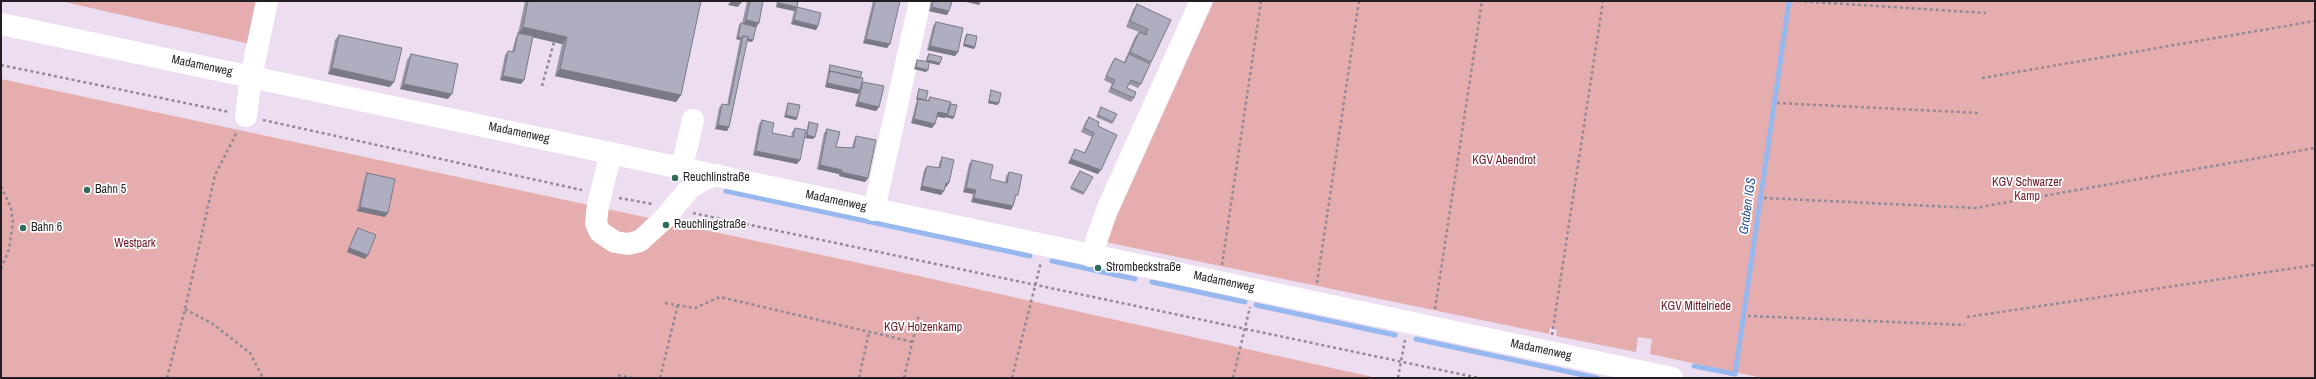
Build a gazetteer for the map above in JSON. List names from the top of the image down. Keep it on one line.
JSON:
{"streets":{"street":["Madamenweg"]},"water":["Graben IGS"],"parks":["KGV Abendrot","KGV Schwarzer Kamp","Westpark","KGV Mittelriede","KGV Holzenkamp"],"places":["Reuchlinstraße","Bahn 5","Reuchlingstraße","Bahn 6","Strombeckstraße"]}
